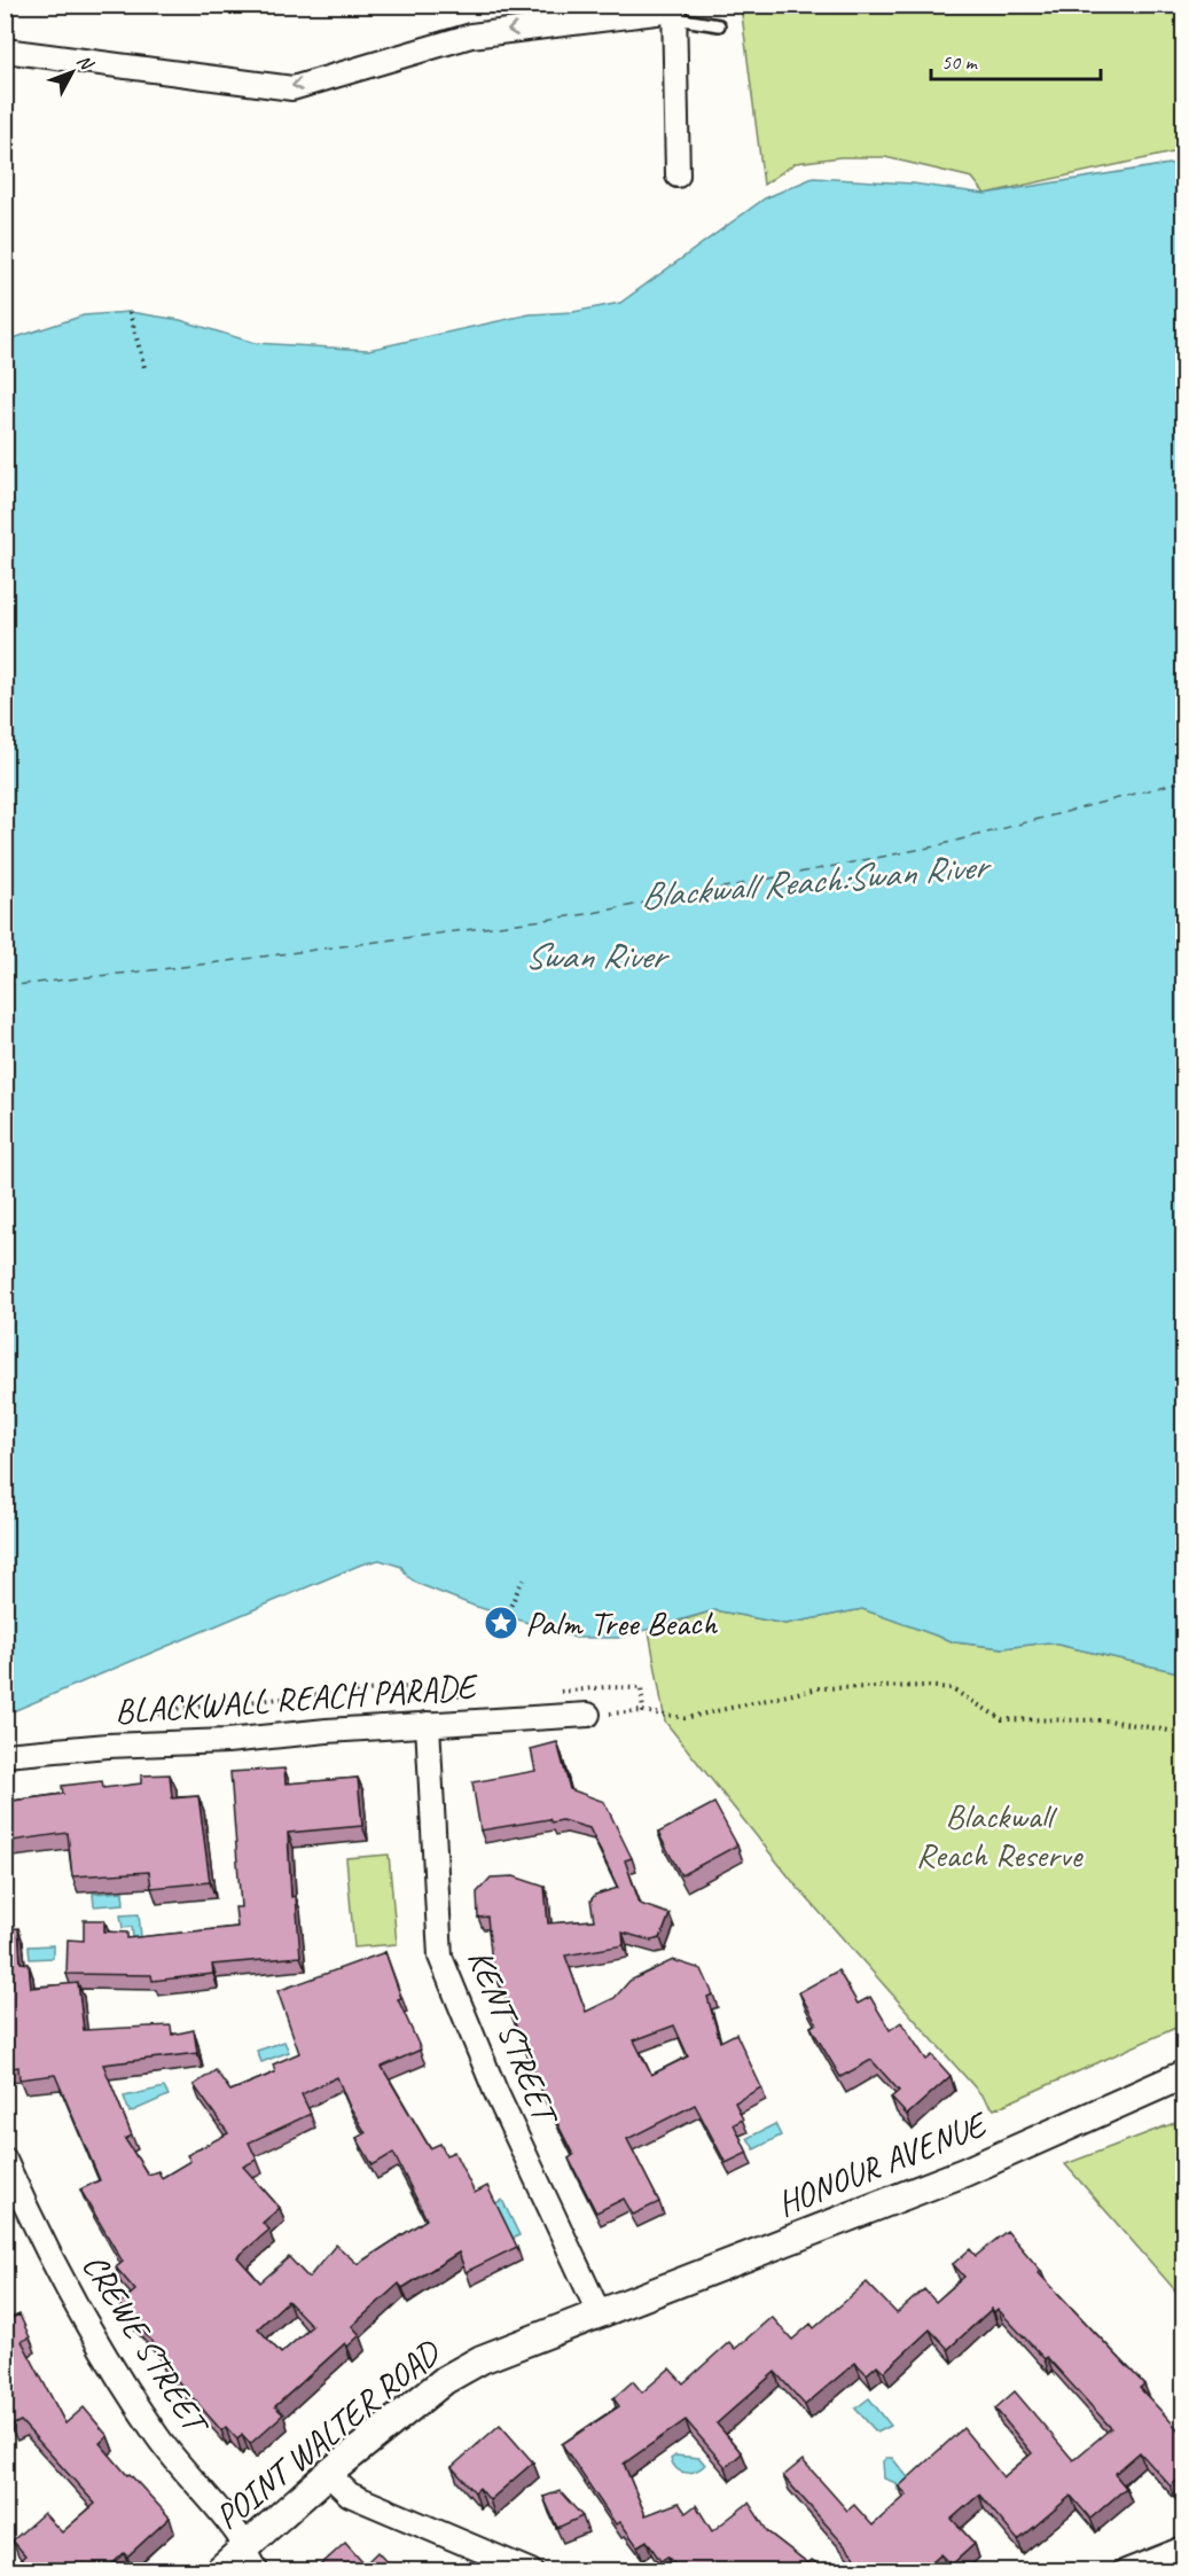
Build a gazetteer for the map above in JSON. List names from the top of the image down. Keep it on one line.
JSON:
{"streets":{"street":["BLACKWALL REACH PARADE","KENT STREET","HONOUR AVENUE","CREWE STREET","POINT WALTER ROAD"]},"crossings":[["BLACKWALL REACH PARADE","KENT STREET"],["KENT STREET","HONOUR AVENUE"],["KENT STREET","POINT WALTER ROAD"],["HONOUR AVENUE","POINT WALTER ROAD"],["CREWE STREET","POINT WALTER ROAD"]],"water":["Blackwall Reach:Swan River","Swan River"],"parks":["Blackwall Reach Reserve"],"places":{"place":["Palm Tree Beach"]},"scale_bar":"50 m","north":"top right"}
